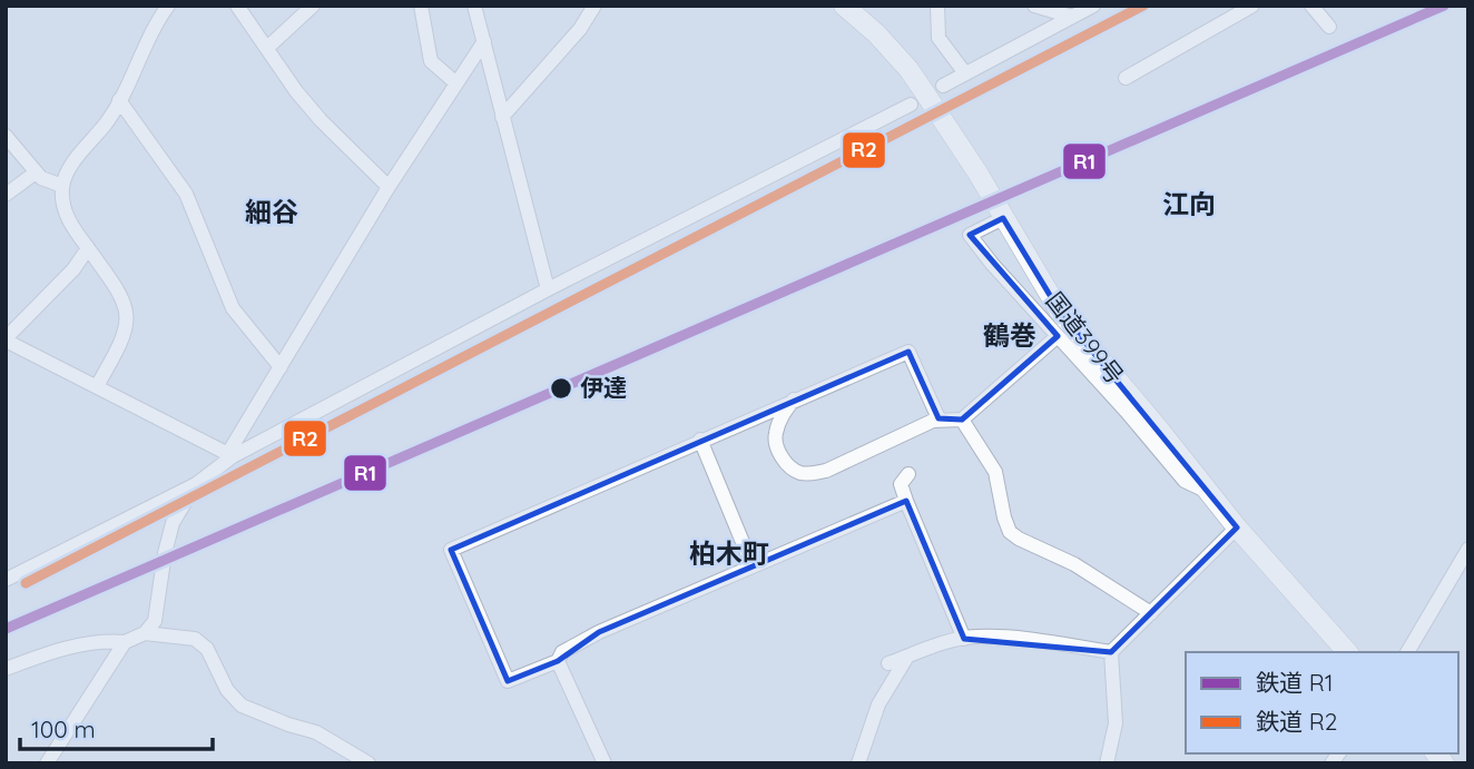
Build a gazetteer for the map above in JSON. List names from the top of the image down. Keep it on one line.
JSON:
{"streets":{"highway":["国道399号"]},"districts":["江向","細谷","鶴巻","柏木町"],"places":["伊達"],"lines":["rail line R1","rail line R2"],"legend":["鉄道 R1","鉄道 R2"],"scale_bar":"100 m"}
